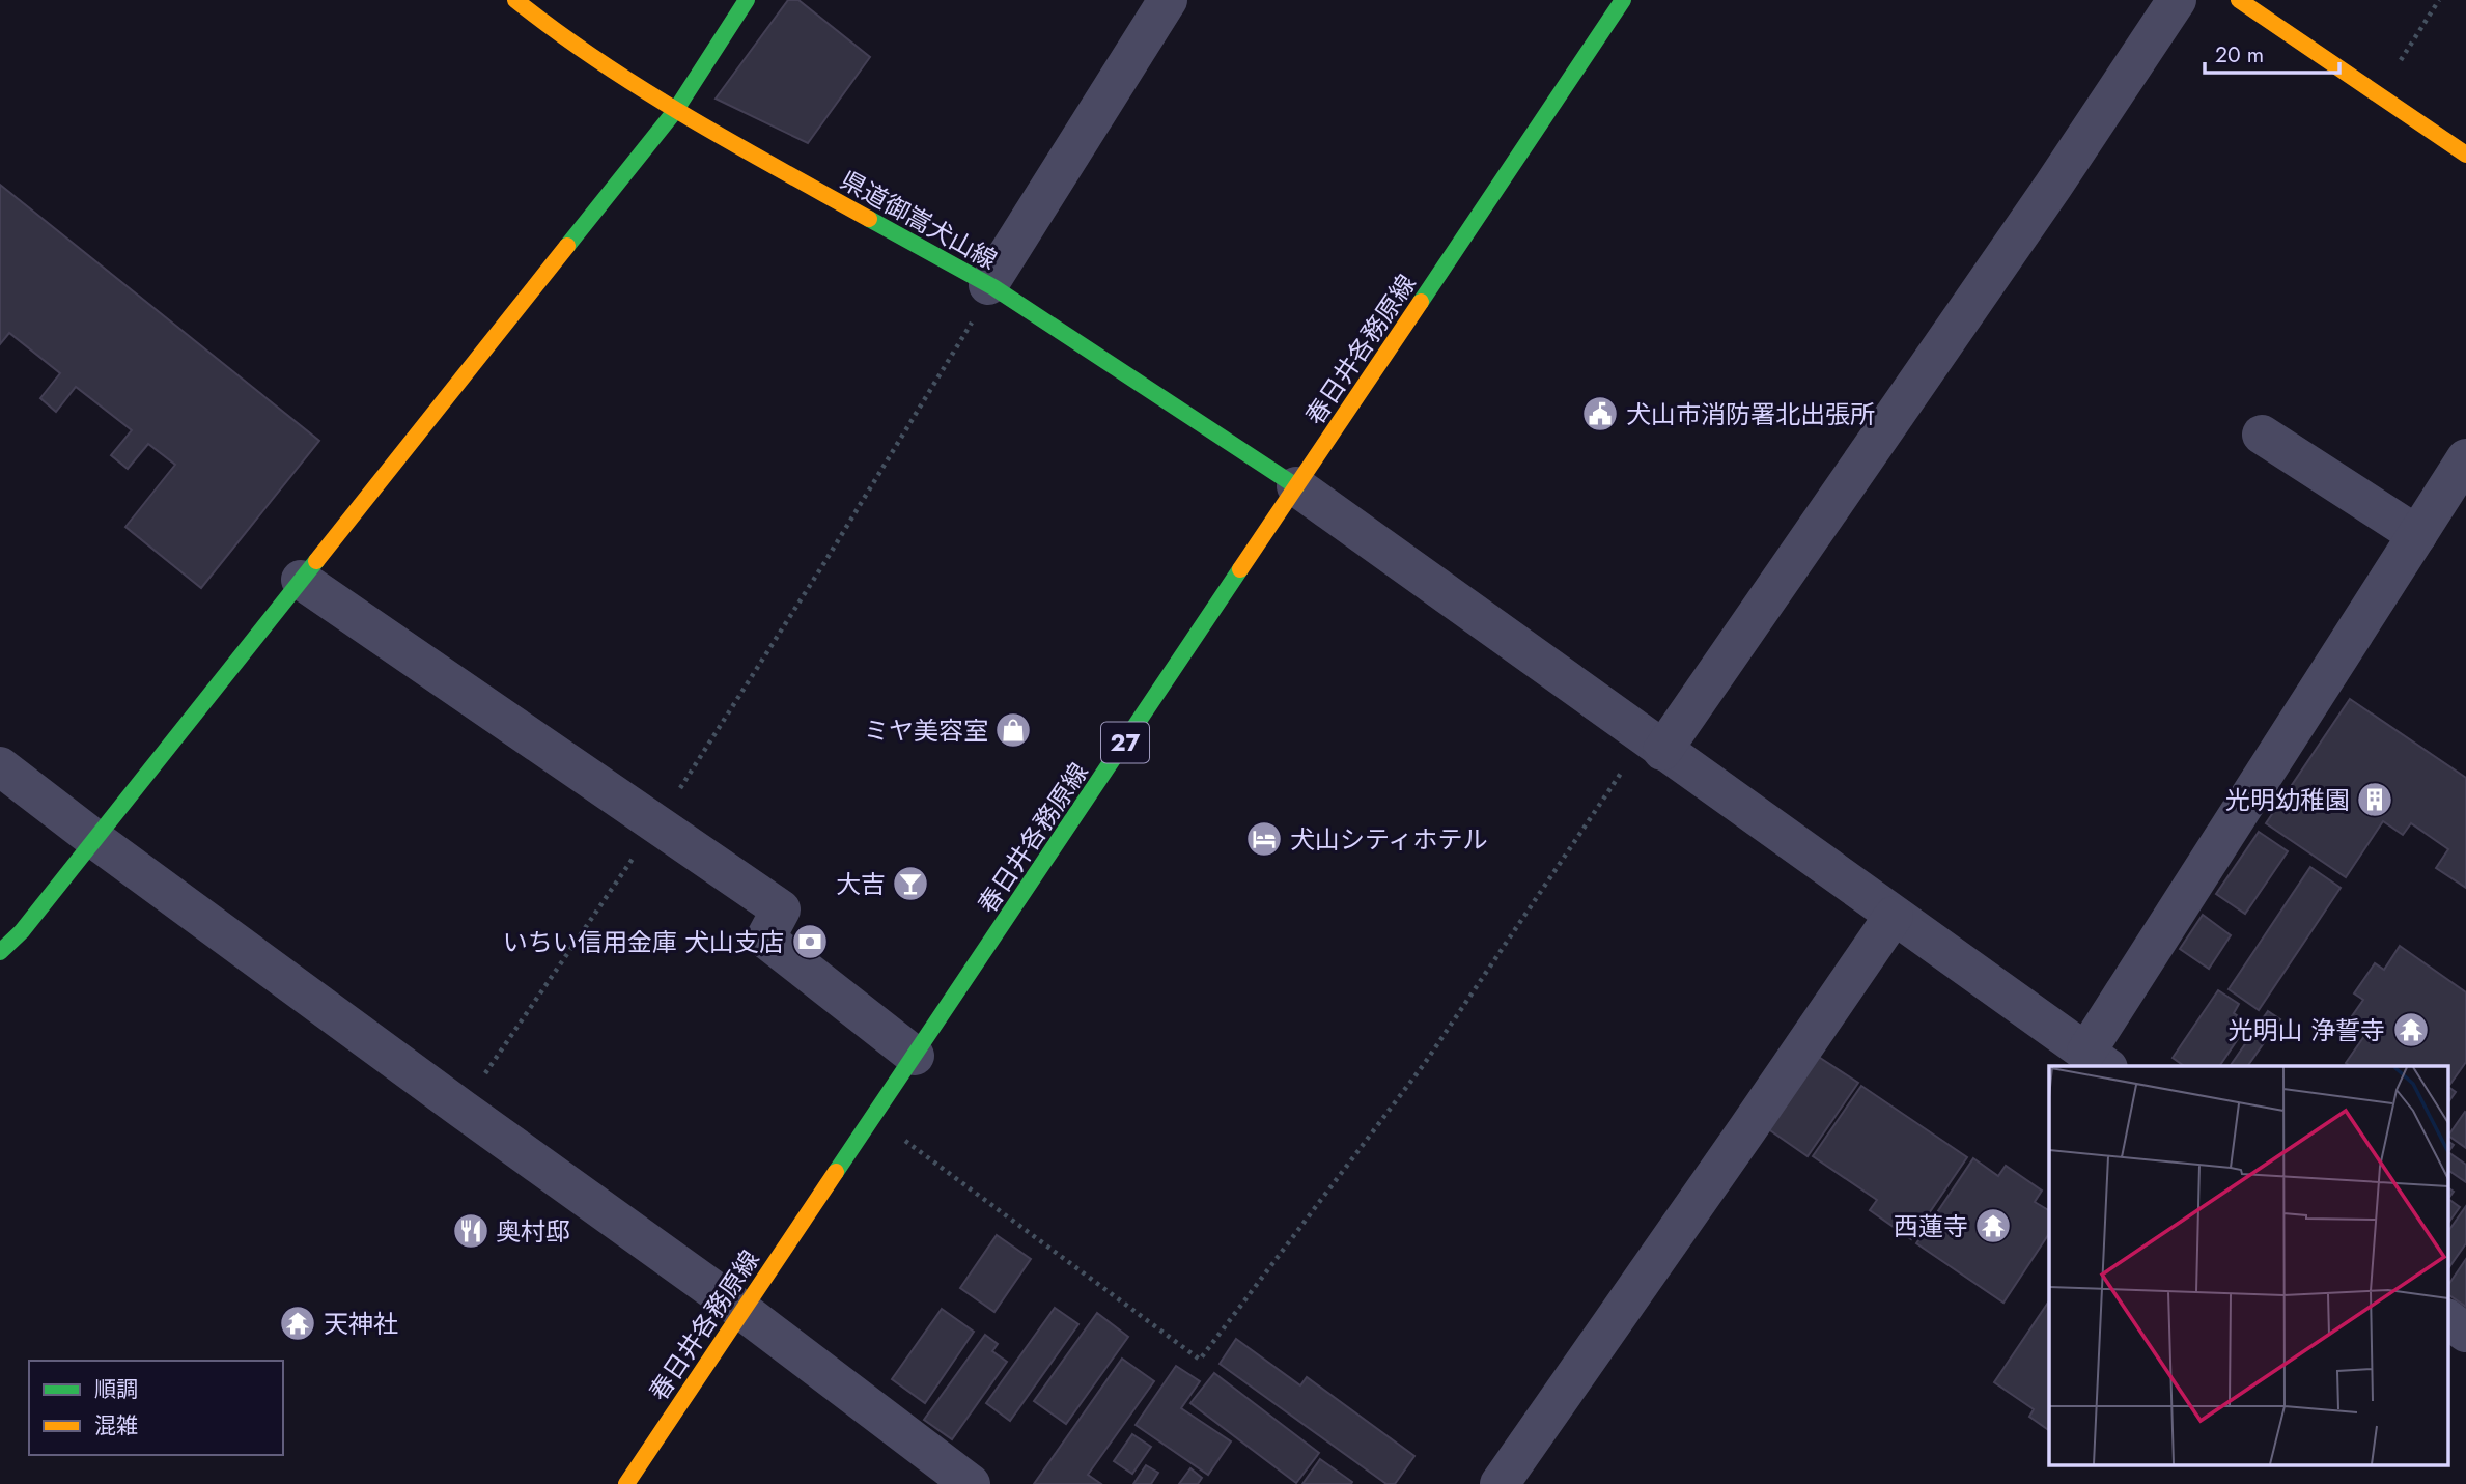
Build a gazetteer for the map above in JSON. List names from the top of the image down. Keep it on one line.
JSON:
{"streets":{"main road":["県道御嵩犬山線","春日井各務原線","27"]},"crossings":[["県道御嵩犬山線","春日井各務原線"]],"places":{"public building":["犬山市消防署北出張所"],"shop":["ミヤ美容室"],"building":["光明幼稚園"],"hotel":["犬山シティホテル"],"bar":["大吉"],"bank":["いちい信用金庫 犬山支店"],"temple":["光明山 浄誓寺","西蓮寺","天神社"],"restaurant":["奥村邸"]},"legend":["順調","混雑"],"scale_bar":"20 m"}
